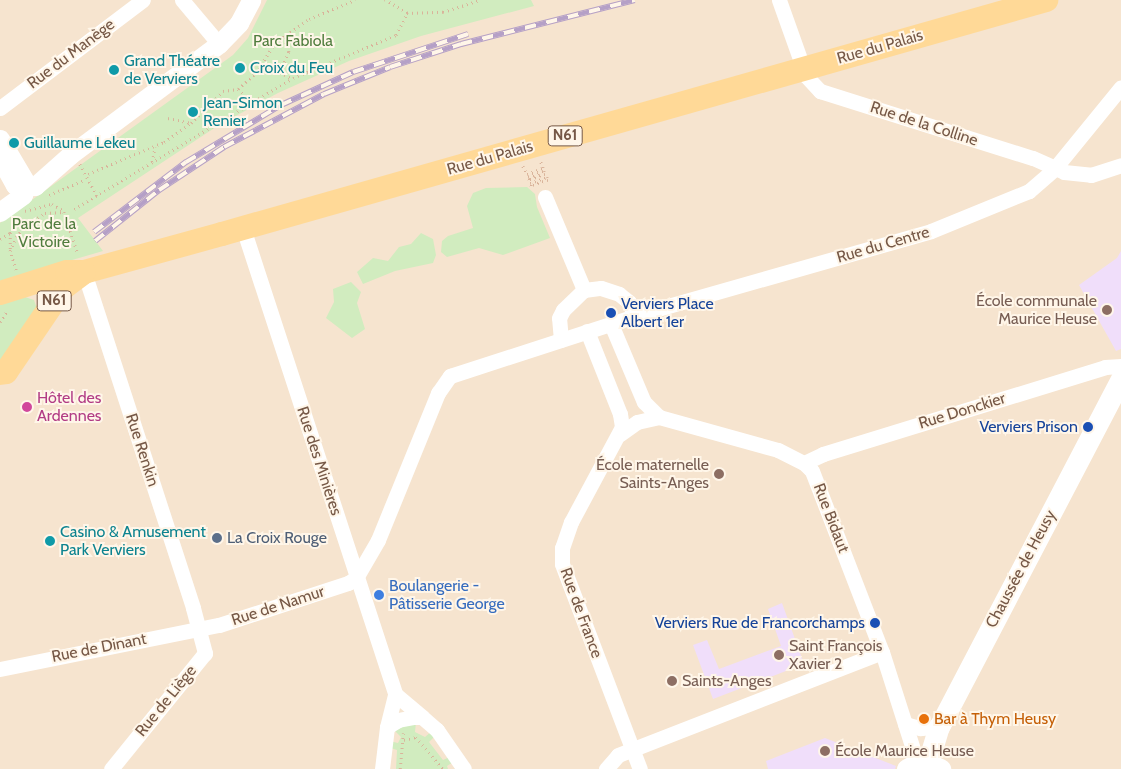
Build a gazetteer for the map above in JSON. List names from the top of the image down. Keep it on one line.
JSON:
{"streets":{"main road":["Rue du Palais","N61","Chaussée de Heusy"],"street":["Rue du Manège","Rue de la Colline","Rue du Centre","Rue Donckier","Rue Renkin","Rue des Minières","Rue Bidaut","Rue de Namur","Rue de France","Rue de Dinant","Rue de Liège"]},"crossings":[["Rue du Palais","Rue de la Colline"],["Rue du Palais","N61"],["Rue du Palais","Rue Renkin"],["Rue du Palais","Rue des Minières"],["Rue de la Colline","Rue du Centre"],["N61","Rue Renkin"],["Rue du Centre","Rue des Minières"],["Rue du Centre","Rue de Namur"],["Rue Donckier","Rue Bidaut"],["Rue Renkin","Rue de Namur"],["Rue Renkin","Rue de Dinant"],["Rue Renkin","Rue de Liège"],["Rue des Minières","Rue de Namur"],["Rue Bidaut","Chaussée de Heusy"],["Rue de Namur","Rue de Dinant"],["Rue de Namur","Rue de Liège"],["Rue de Dinant","Rue de Liège"]],"parks":["Parc Fabiola","Parc de la Victoire"],"places":["Croix du Feu","Grand Théatre de Verviers","Jean-Simon Renier","Guillaume Lekeu","École communale Maurice Heuse","Verviers Place Albert 1er","Hôtel des Ardennes","Verviers Prison","École maternelle Saints-Anges","La Croix Rouge","Casino & Amusement Park Verviers","Boulangerie - Pâtisserie George","Verviers Rue de Francorchamps","Saint François Xavier 2","Saints-Anges","Bar à Thym Heusy","École Maurice Heuse"]}
